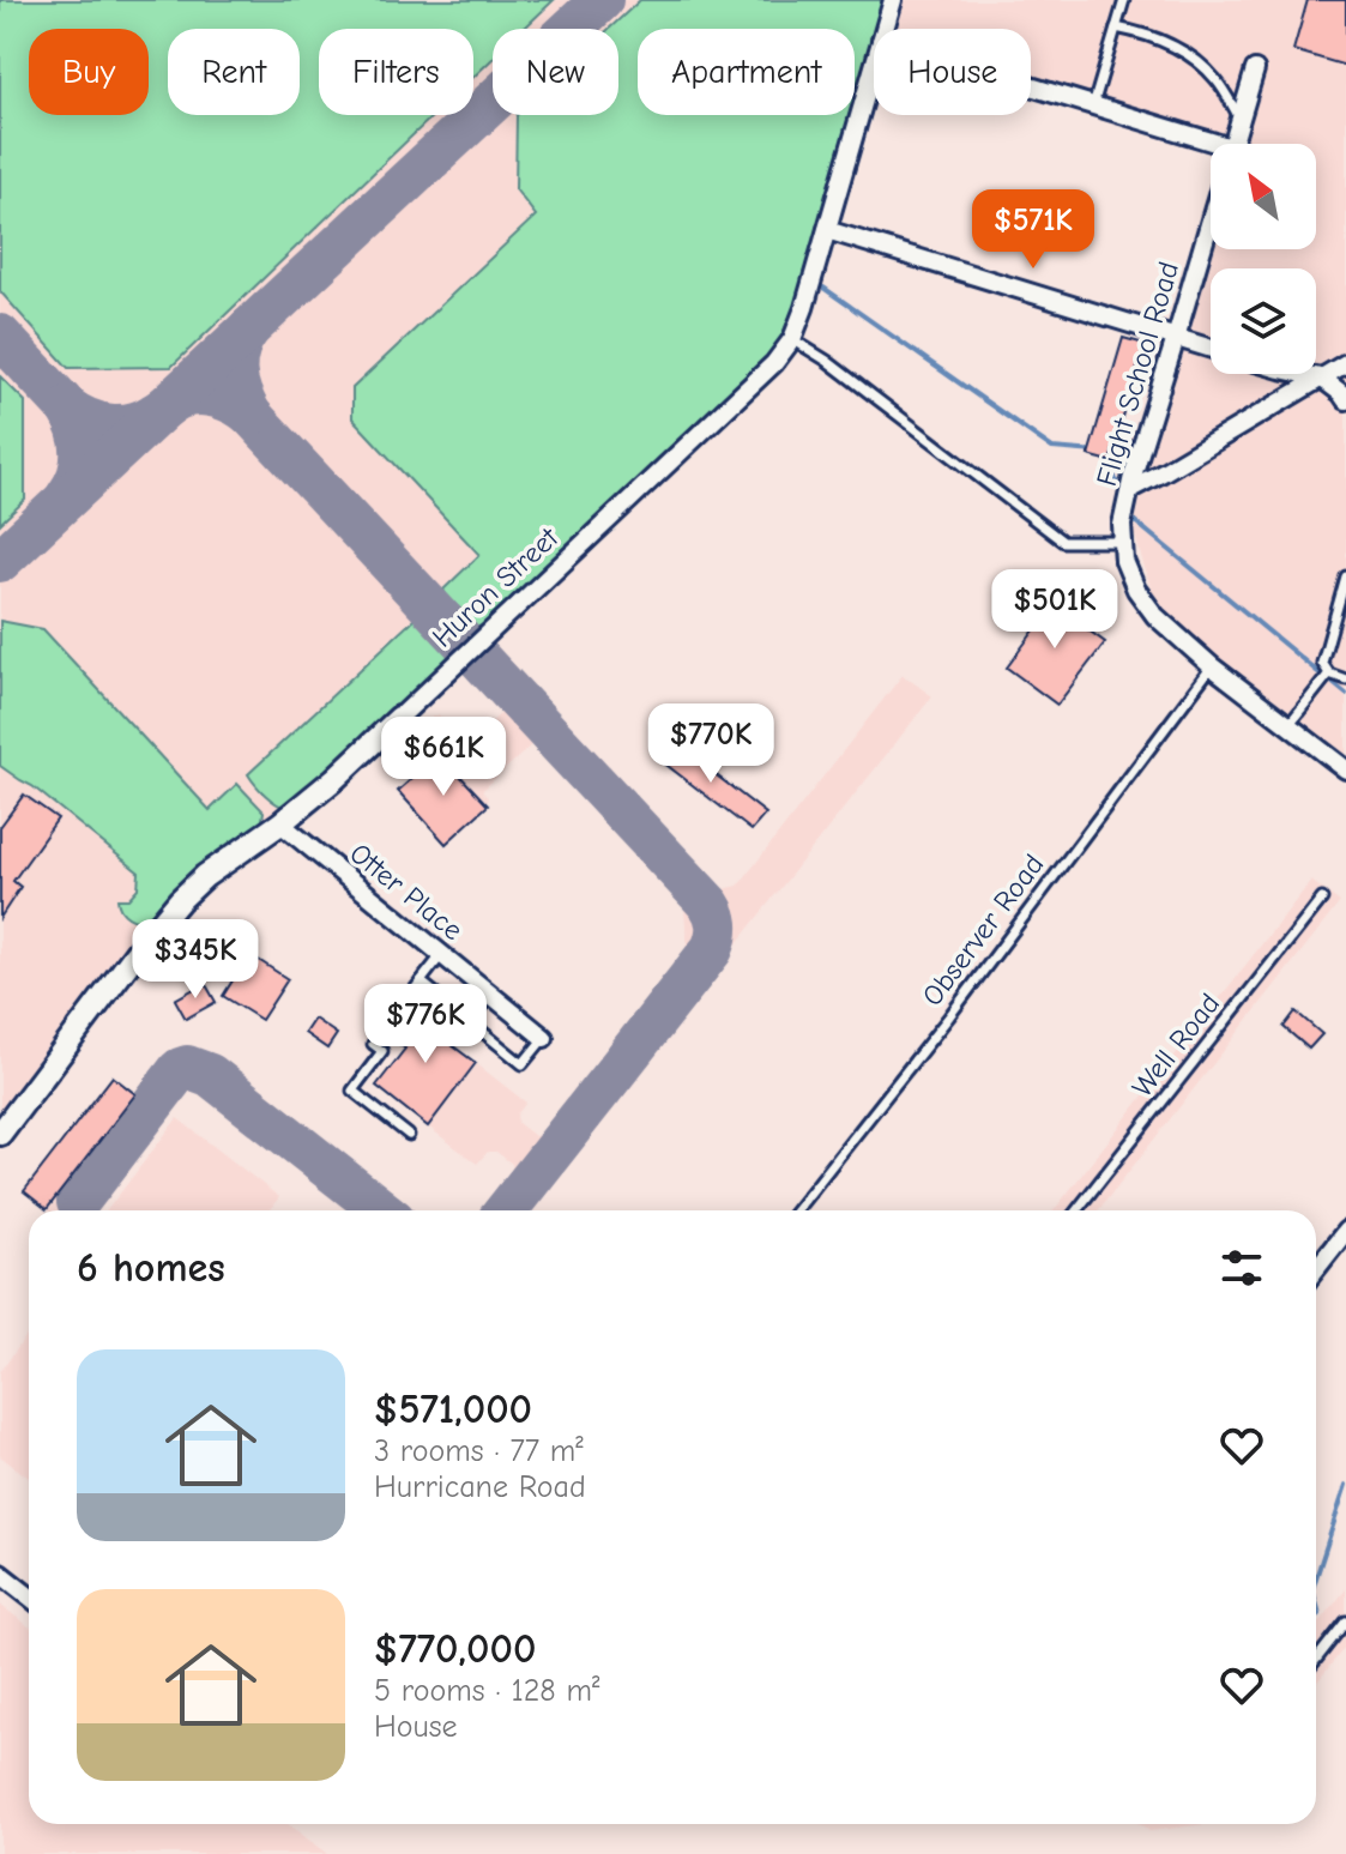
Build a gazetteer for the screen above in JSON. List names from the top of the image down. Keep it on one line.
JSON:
{"streets":{"street":["Flight School Road","Huron Street","Otter Place"],"lane":["Observer Road","Well Road"]},"crossings":[["Flight School Road","Observer Road"],["Huron Street","Otter Place"]],"north":"top left","page":{"chip":["Buy","Rent","Filters","New","Apartment","House"],"price":["$571K","$501K","$770K","$661K","$345K","$776K"],"heading":"6 homes","list":[{"name":"$571,000","note":"3 rooms · 77 m² · Hurricane Road"},{"name":"$770,000","note":"5 rooms · 128 m² · House"}]}}
